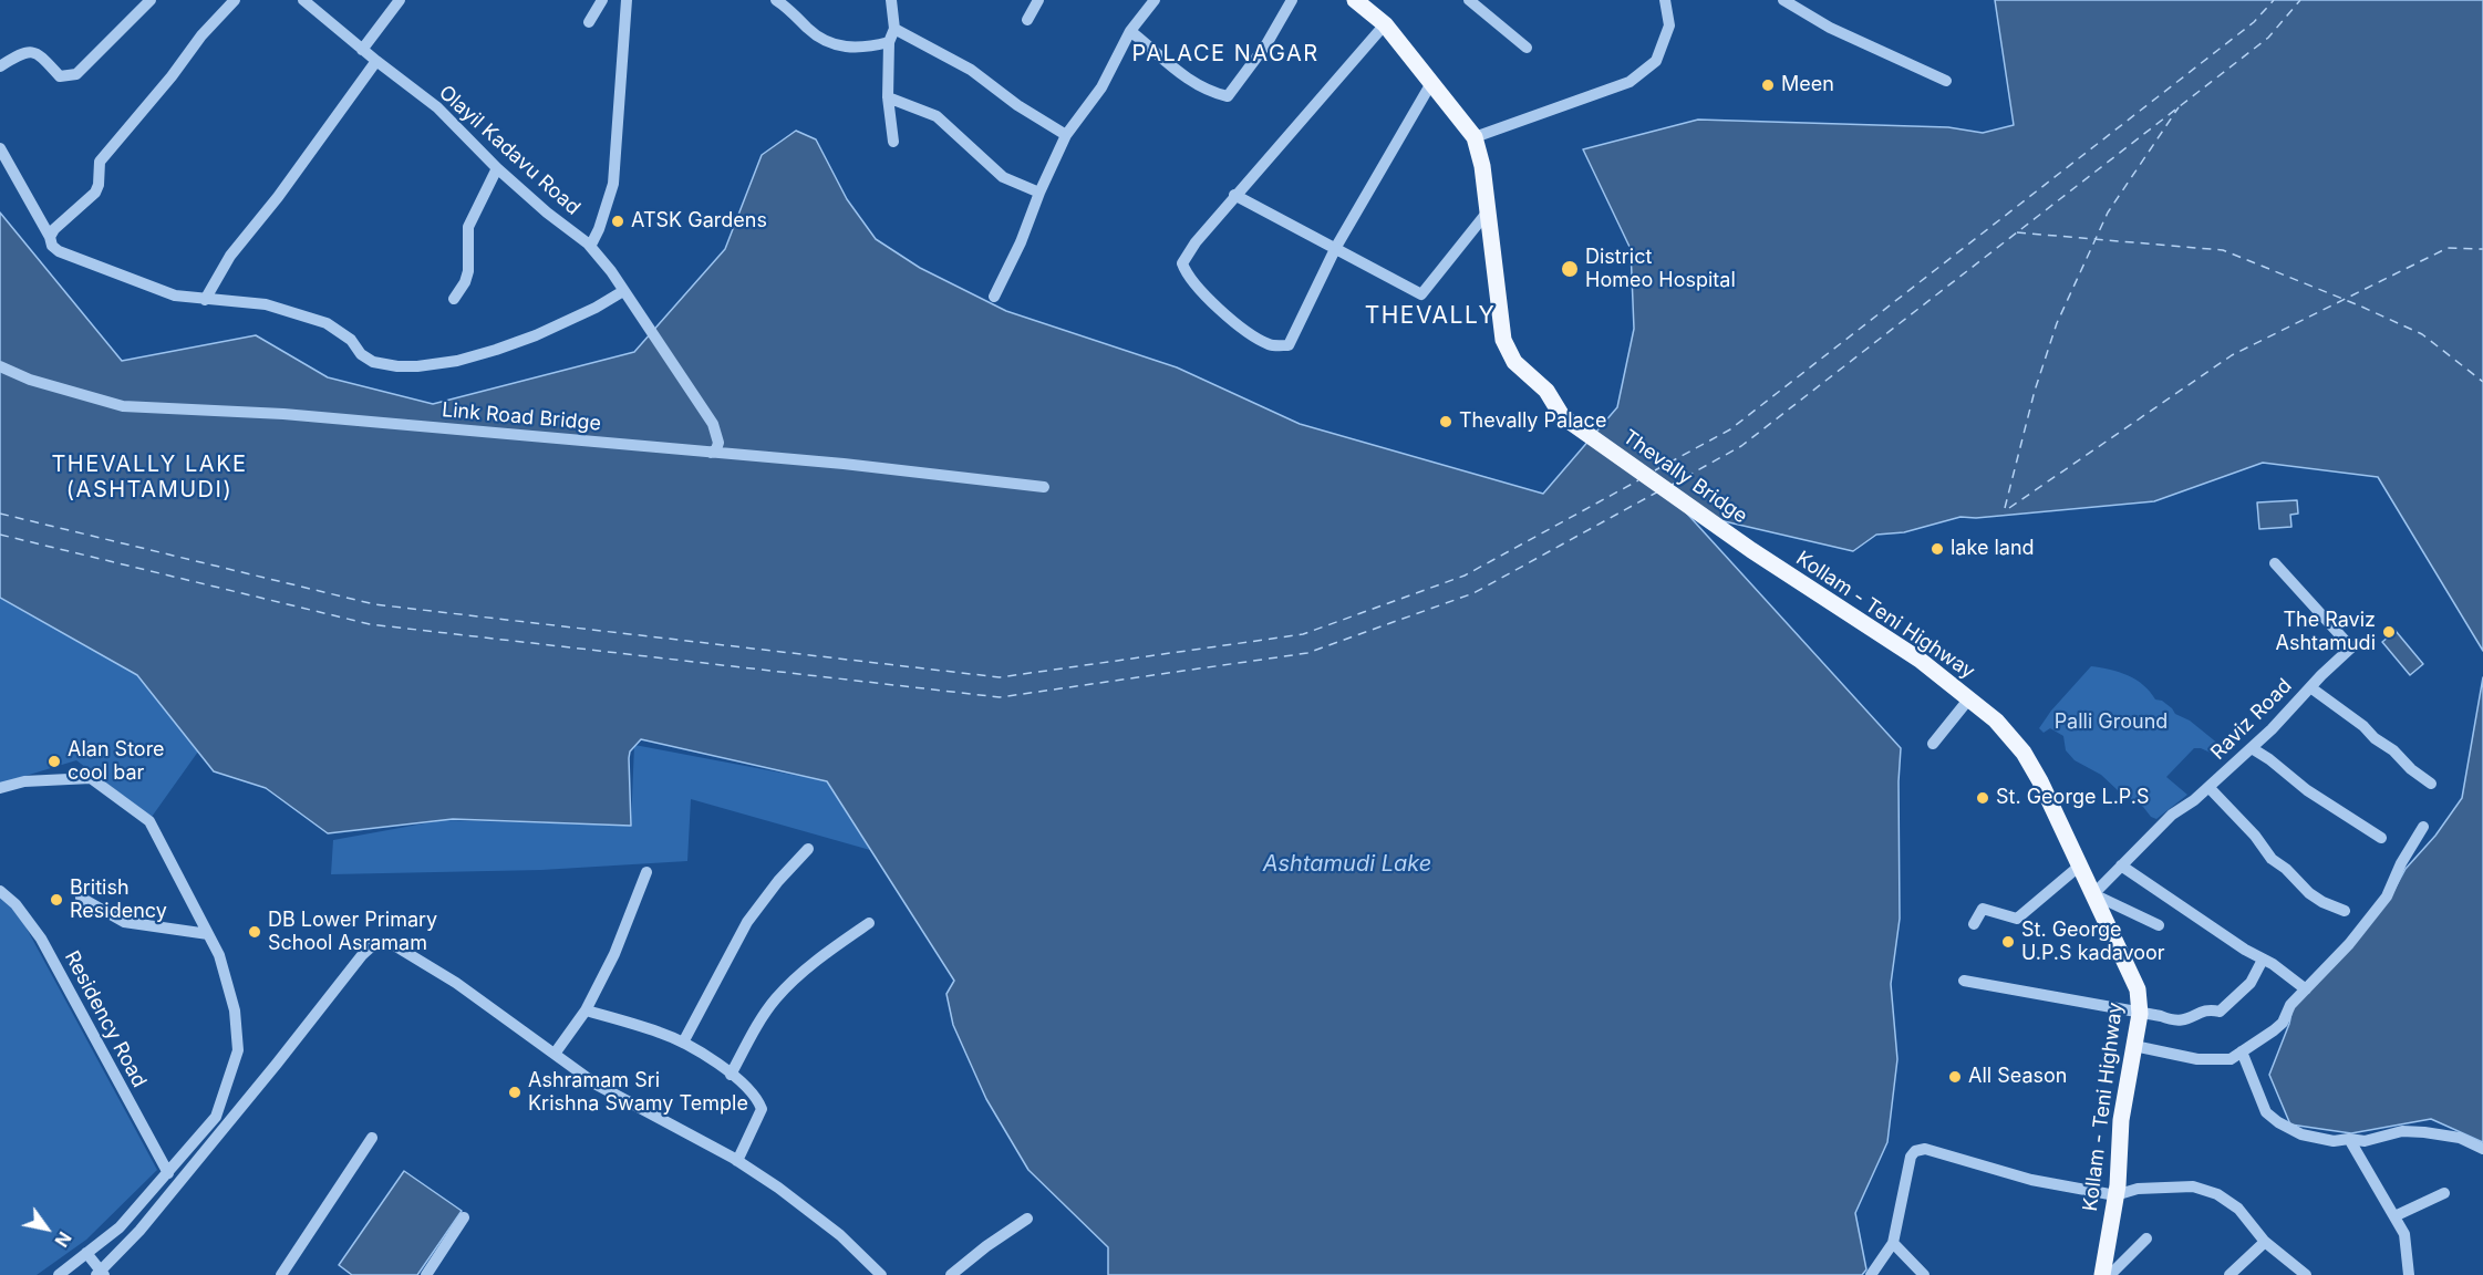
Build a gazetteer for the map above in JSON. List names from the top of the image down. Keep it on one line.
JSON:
{"streets":{"main road":["Thevally Bridge","Kollam - Teni Highway"],"street":["Olayil Kadavu Road","Link Road Bridge","Raviz Road","Residency Road"]},"crossings":[["Thevally Bridge","Kollam - Teni Highway"],["Kollam - Teni Highway","Raviz Road"]],"districts":["PALACE NAGAR","THEVALLY","THEVALLY LAKE (ASHTAMUDI)"],"water":["Ashtamudi Lake"],"parks":["Palli Ground"],"places":["Meen","ATSK Gardens","District Homeo Hospital","Thevally Palace","lake land","The Raviz Ashtamudi","Alan Store cool bar","St. George L.P.S","British Residency","DB Lower Primary School Asramam","St. George U.P.S kadavoor","All Season","Ashramam Sri Krishna Swamy Temple"],"north":"bottom right"}
